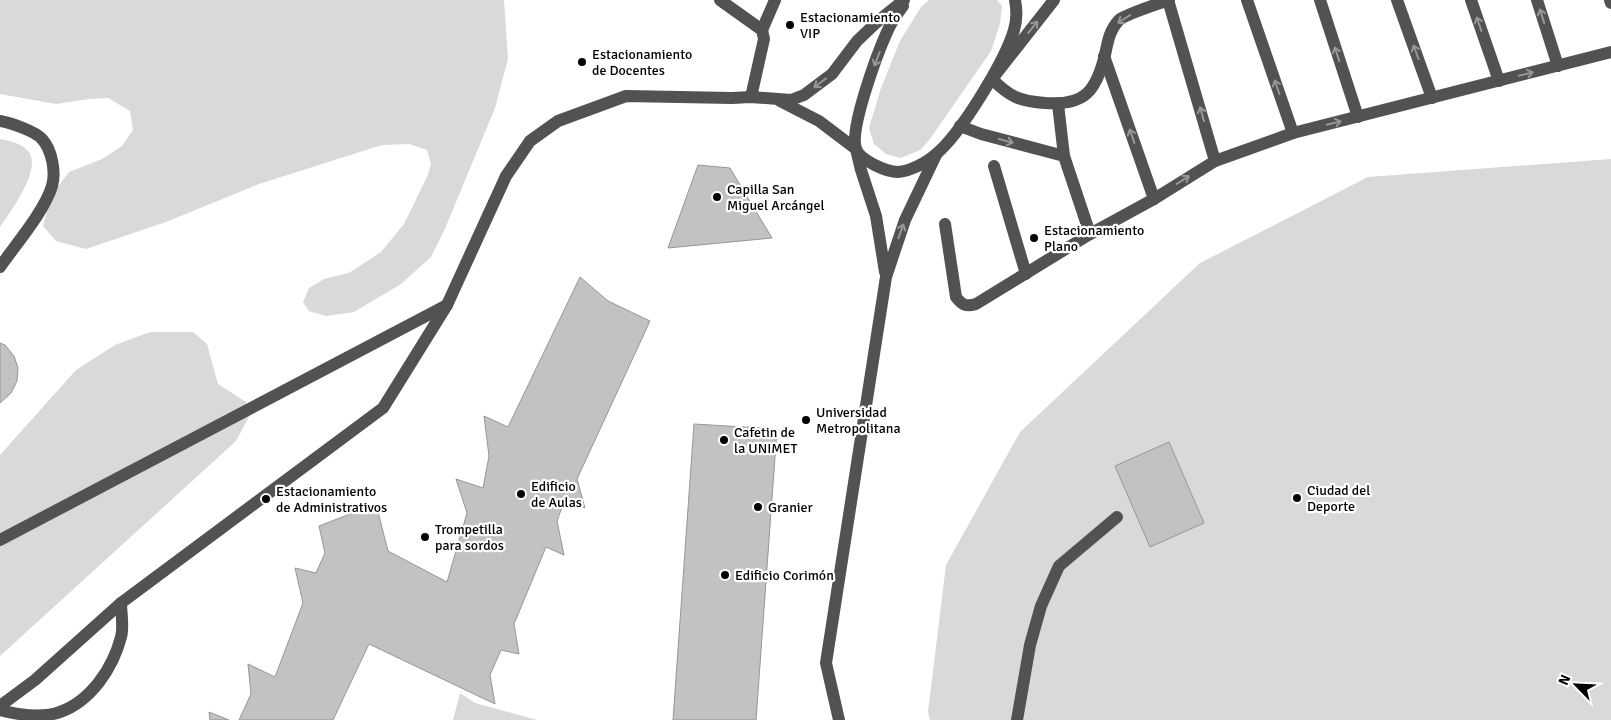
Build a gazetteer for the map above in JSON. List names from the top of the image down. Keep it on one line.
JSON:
{"places":["Estacionamiento VIP","Estacionamiento de Docentes","Capilla San Miguel Arcángel","Estacionamiento Plano","Universidad Metropolitana","Cafetin de la UNIMET","Edificio de Aulas","Ciudad del Deporte","Estacionamiento de Administrativos","Granier","Trompetilla para sordos","Edificio Corimón"],"north":"top left"}
